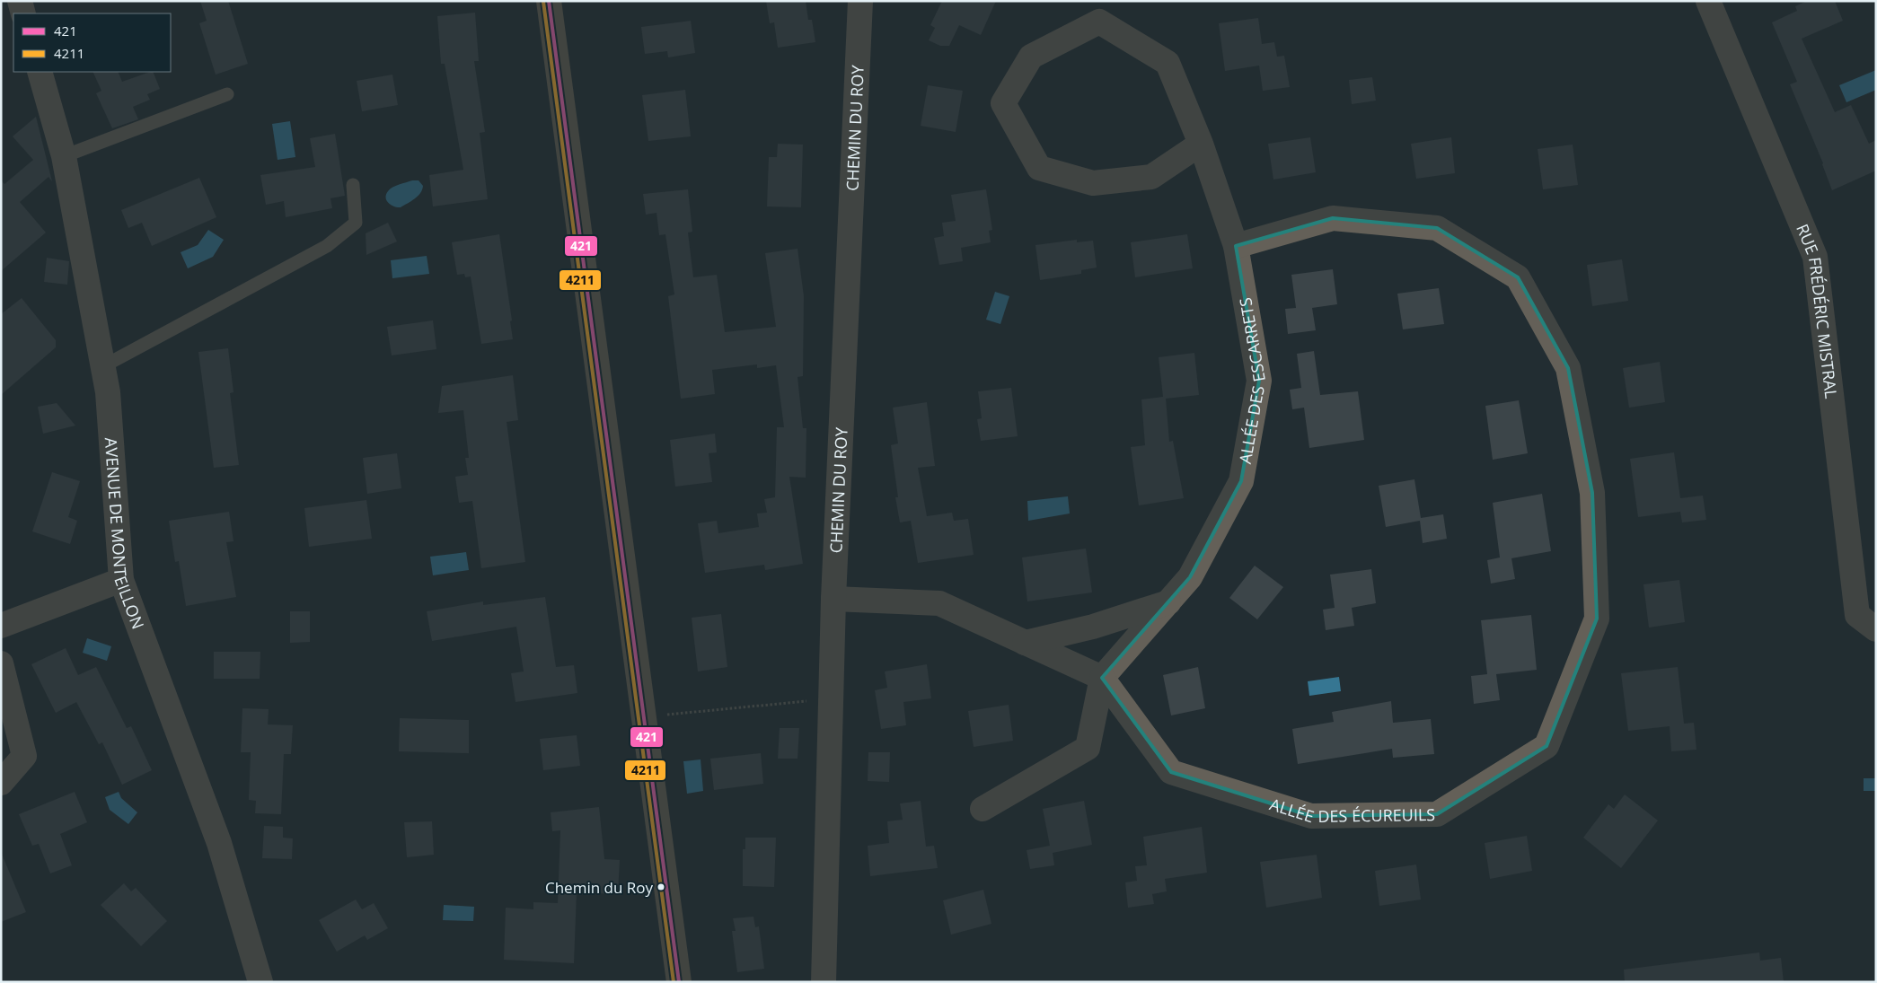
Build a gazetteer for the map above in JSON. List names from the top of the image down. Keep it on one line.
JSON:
{"streets":{"street":["CHEMIN DU ROY","RUE FRÉDÉRIC MISTRAL","ALLÉE DES ESCARRETS","AVENUE DE MONTEILLON","ALLÉE DES ÉCUREUILS"]},"crossings":[["ALLÉE DES ESCARRETS","ALLÉE DES ÉCUREUILS"]],"places":["Chemin du Roy"],"lines":["transit line 421","transit line 4211"],"legend":["421","4211"]}
